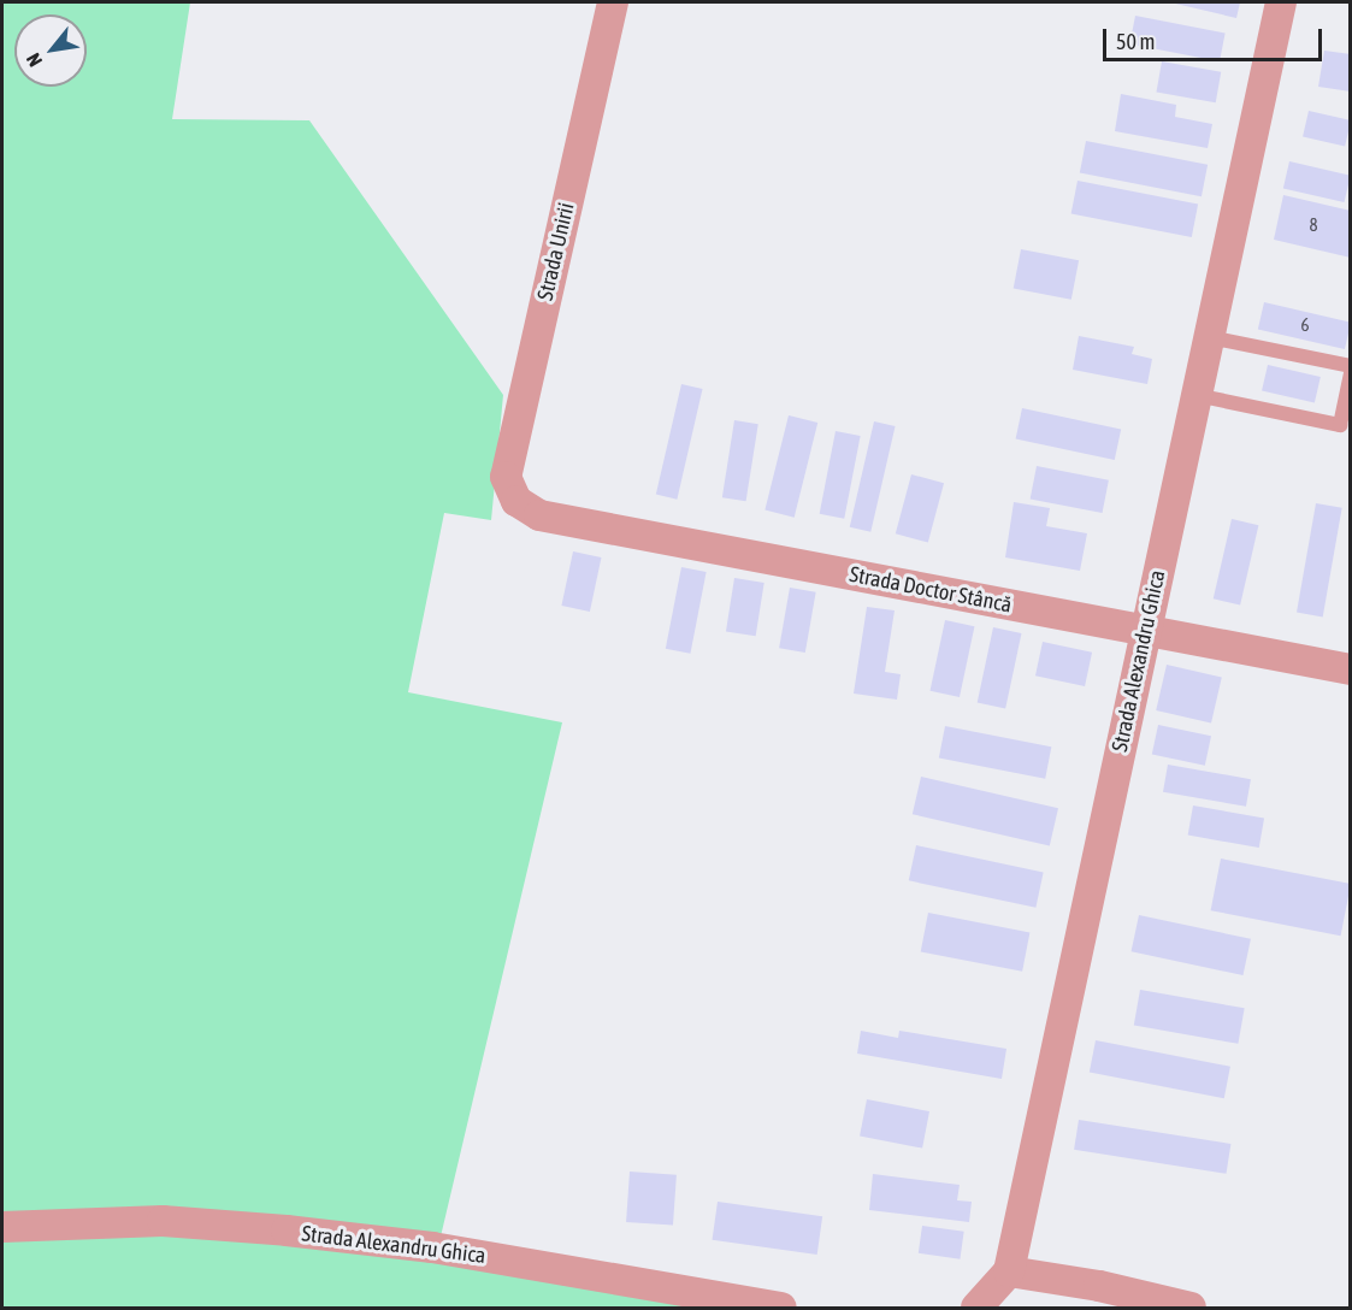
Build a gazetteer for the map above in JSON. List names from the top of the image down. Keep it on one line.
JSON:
{"streets":{"street":["Strada Unirii","Strada Doctor Stâncă","Strada Alexandru Ghica"]},"crossings":[["Strada Unirii","Strada Doctor Stâncă"],["Strada Doctor Stâncă","Strada Alexandru Ghica"]],"house_numbers":["8","6"],"scale_bar":"50 m","north":"bottom left"}
